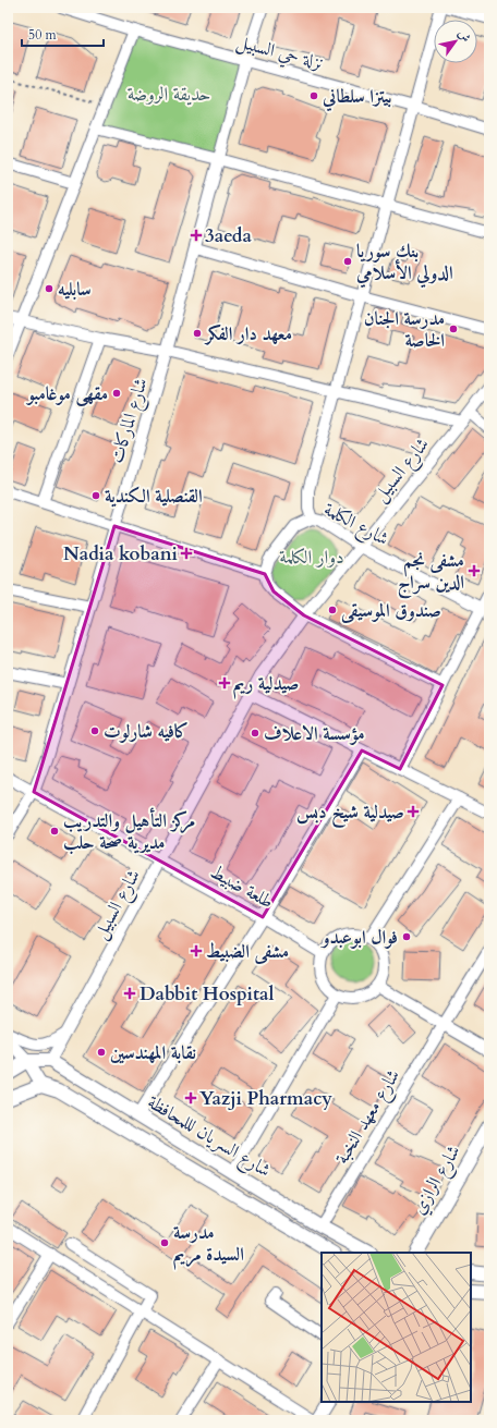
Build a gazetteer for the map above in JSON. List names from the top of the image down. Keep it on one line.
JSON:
{"streets":{"main road":["شارع السريان لللمحافظة","شارع الرازي"],"street":["نزلة حي السبيل","شارع الماركات","شارع السبيل","شارع الكلمة","طلعة ضبيط","شارع معهد النخبة"]},"crossings":[["نزلة حي السبيل","شارع الماركات"],["شارع الماركات","طلعة ضبيط"],["شارع السبيل","شارع الكلمة"],["شارع السبيل","طلعة ضبيط"],["شارع السبيل","شارع السريان لللمحافظة"],["شارع معهد النخبة","شارع السريان لللمحافظة"]],"parks":["حديقة الروضة","دوار الكلمة"],"places":{"other":["بيتزا سلطاني","بنك سوريا الدولي الأسلامي","سابليه","مدرسة الجنان الخاصة","معهد دار الفكر","مقهى موغامبو","القنصلية الكندية","صندوق الموسيقى","كافيه شارلوت","مؤسسة الاعلاف","مركز التأهيل والتدريب مديرية صحة حلب","فوال ابوعبدو","نقابة المهندسين","مدرسة السيدة مريم"],"health":["3aeda","Nadia kobani","مشفى نجم الدين سراج","صيدلية ريم","صيدلية شيخ دبس","مشفى الضبيط","Dabbit Hospital","Yazji Pharmacy"]},"scale_bar":"50 m","north":"top right"}
